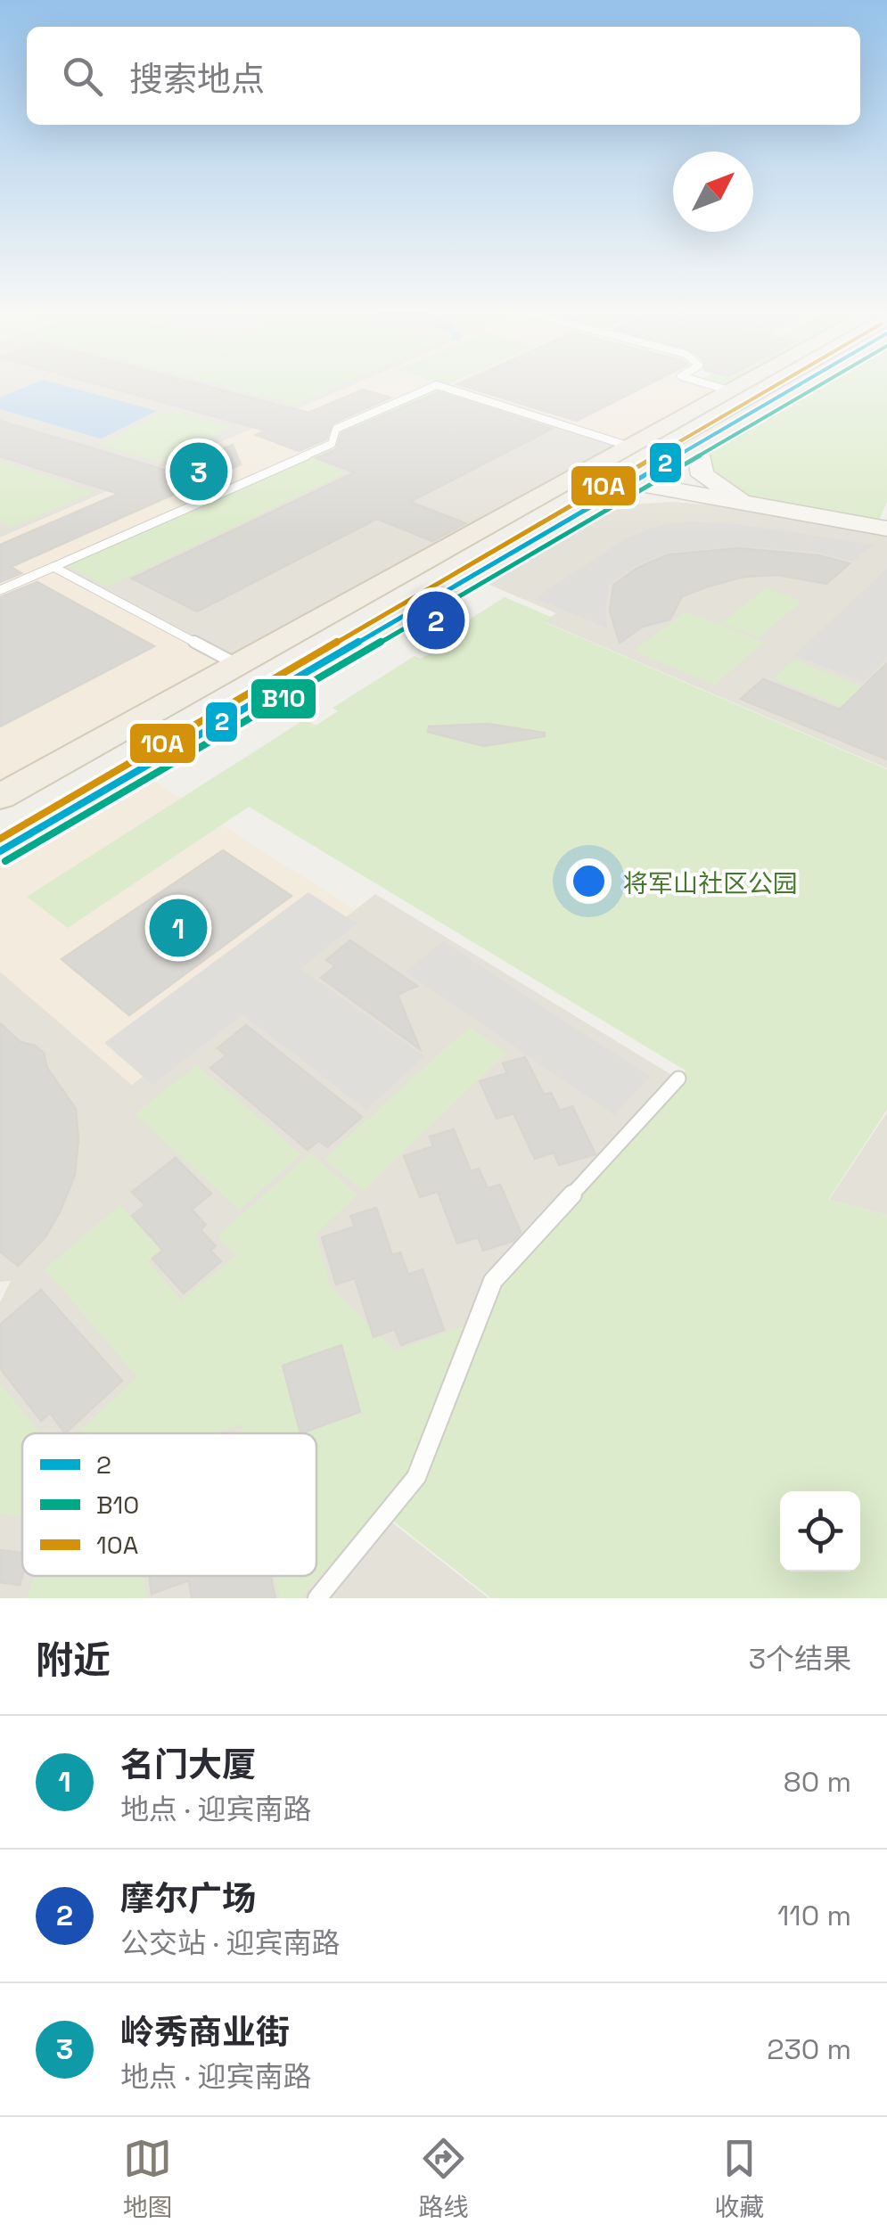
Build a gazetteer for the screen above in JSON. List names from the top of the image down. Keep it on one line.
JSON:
{"parks":["将军山社区公园"],"lines":["transit line 2","transit line B10","transit line 10A"],"legend":["2","B10","10A"],"north":"top right","page":{"search":"搜索地点","pins":["3","2","1"],"heading":["附近","3个结果"],"list":[{"mark":"1","name":"名门大厦","note":"地点 · 迎宾南路","value":"80 m"},{"mark":"2","name":"摩尔广场","note":"公交站 · 迎宾南路","value":"110 m"},{"mark":"3","name":"岭秀商业街","note":"地点 · 迎宾南路","value":"230 m"}],"nav":["地图","路线","收藏"]}}
